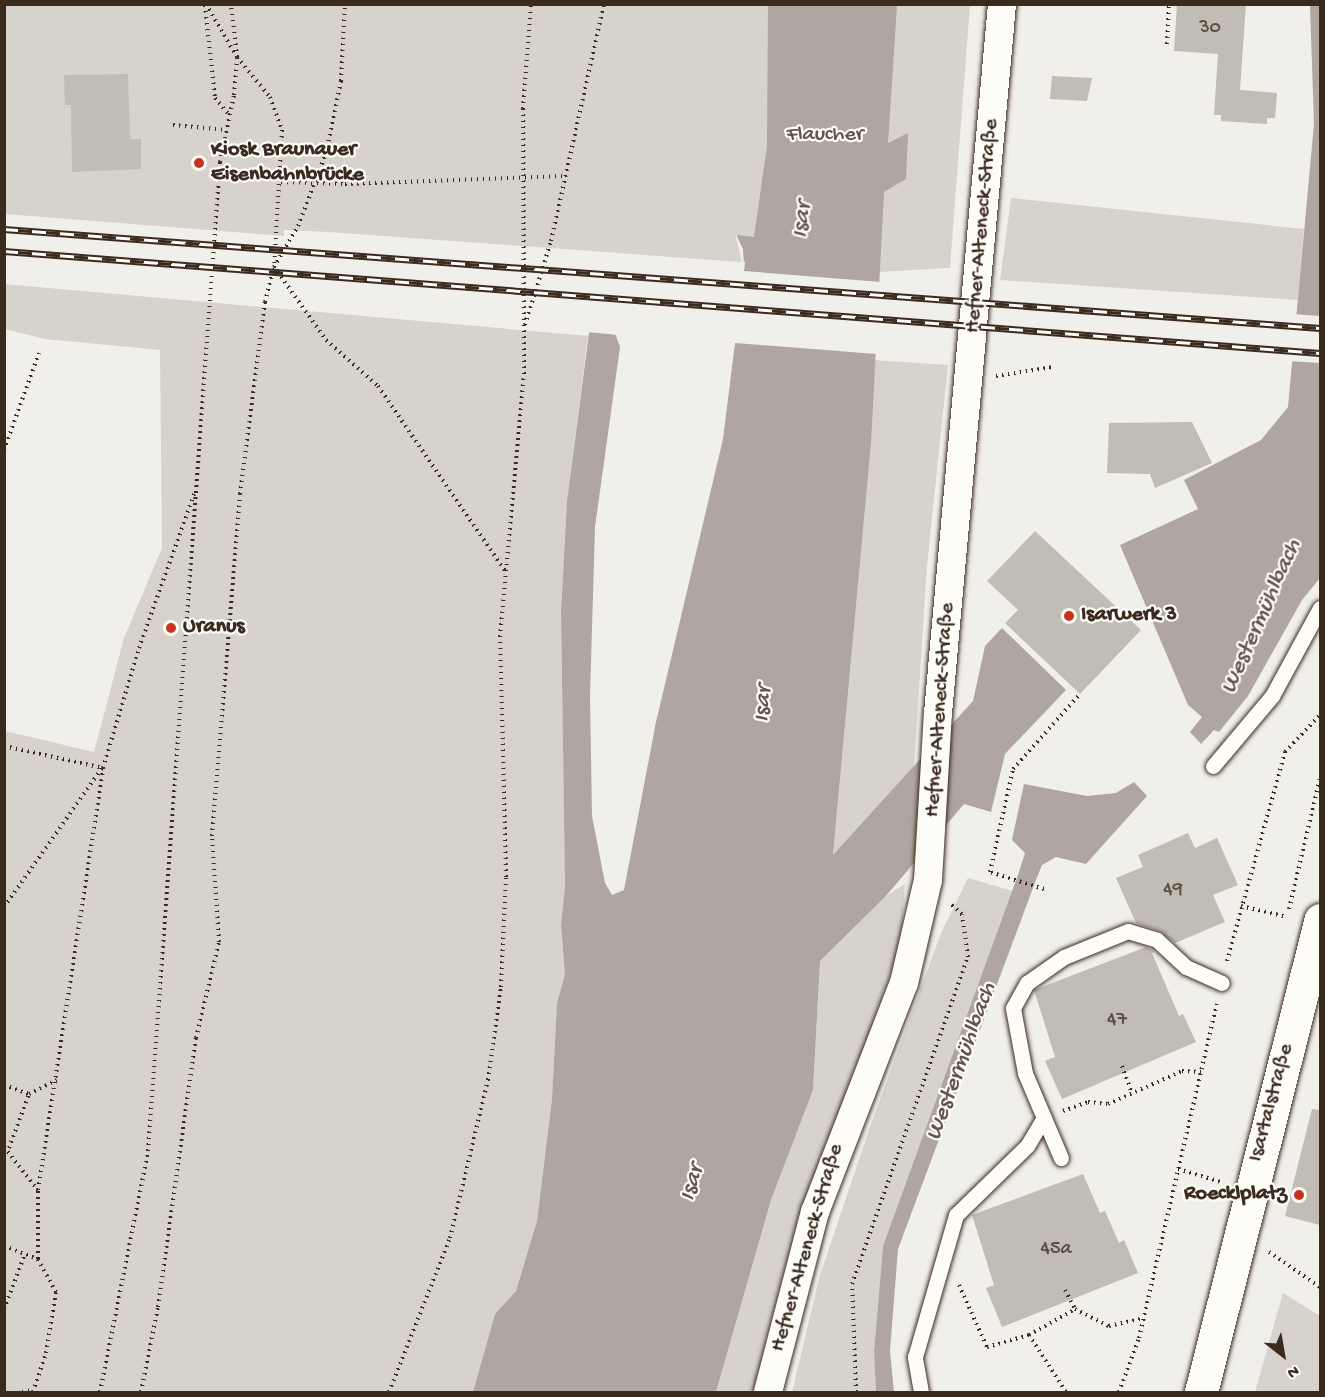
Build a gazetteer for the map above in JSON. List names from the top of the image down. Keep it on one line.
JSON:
{"streets":{"main road":["Isartalstraße"],"street":["Hefner-Alteneck-Straße"]},"water":["Isar","Westermühlbach"],"parks":["Flaucher"],"places":["Kiosk Braunauer Eisenbahnbrücke","Isarwerk 3","Uranus","Roecklplatz"],"house_numbers":["30","49","47","45a"],"north":"bottom right"}
